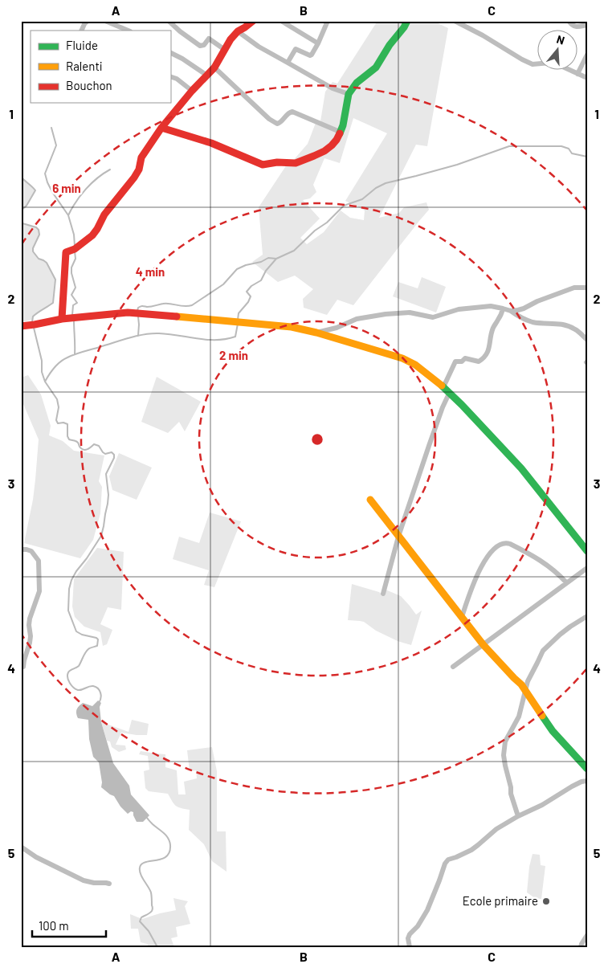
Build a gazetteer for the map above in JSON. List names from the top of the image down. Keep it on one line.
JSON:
{"places":["Ecole primaire"],"legend":["Fluide","Ralenti","Bouchon"],"scale_bar":"100 m","north":"top","grid":{"columns":["A","B","C"],"rows":["1","2","3","4","5"]},"rings":["6 min","4 min","2 min"]}
